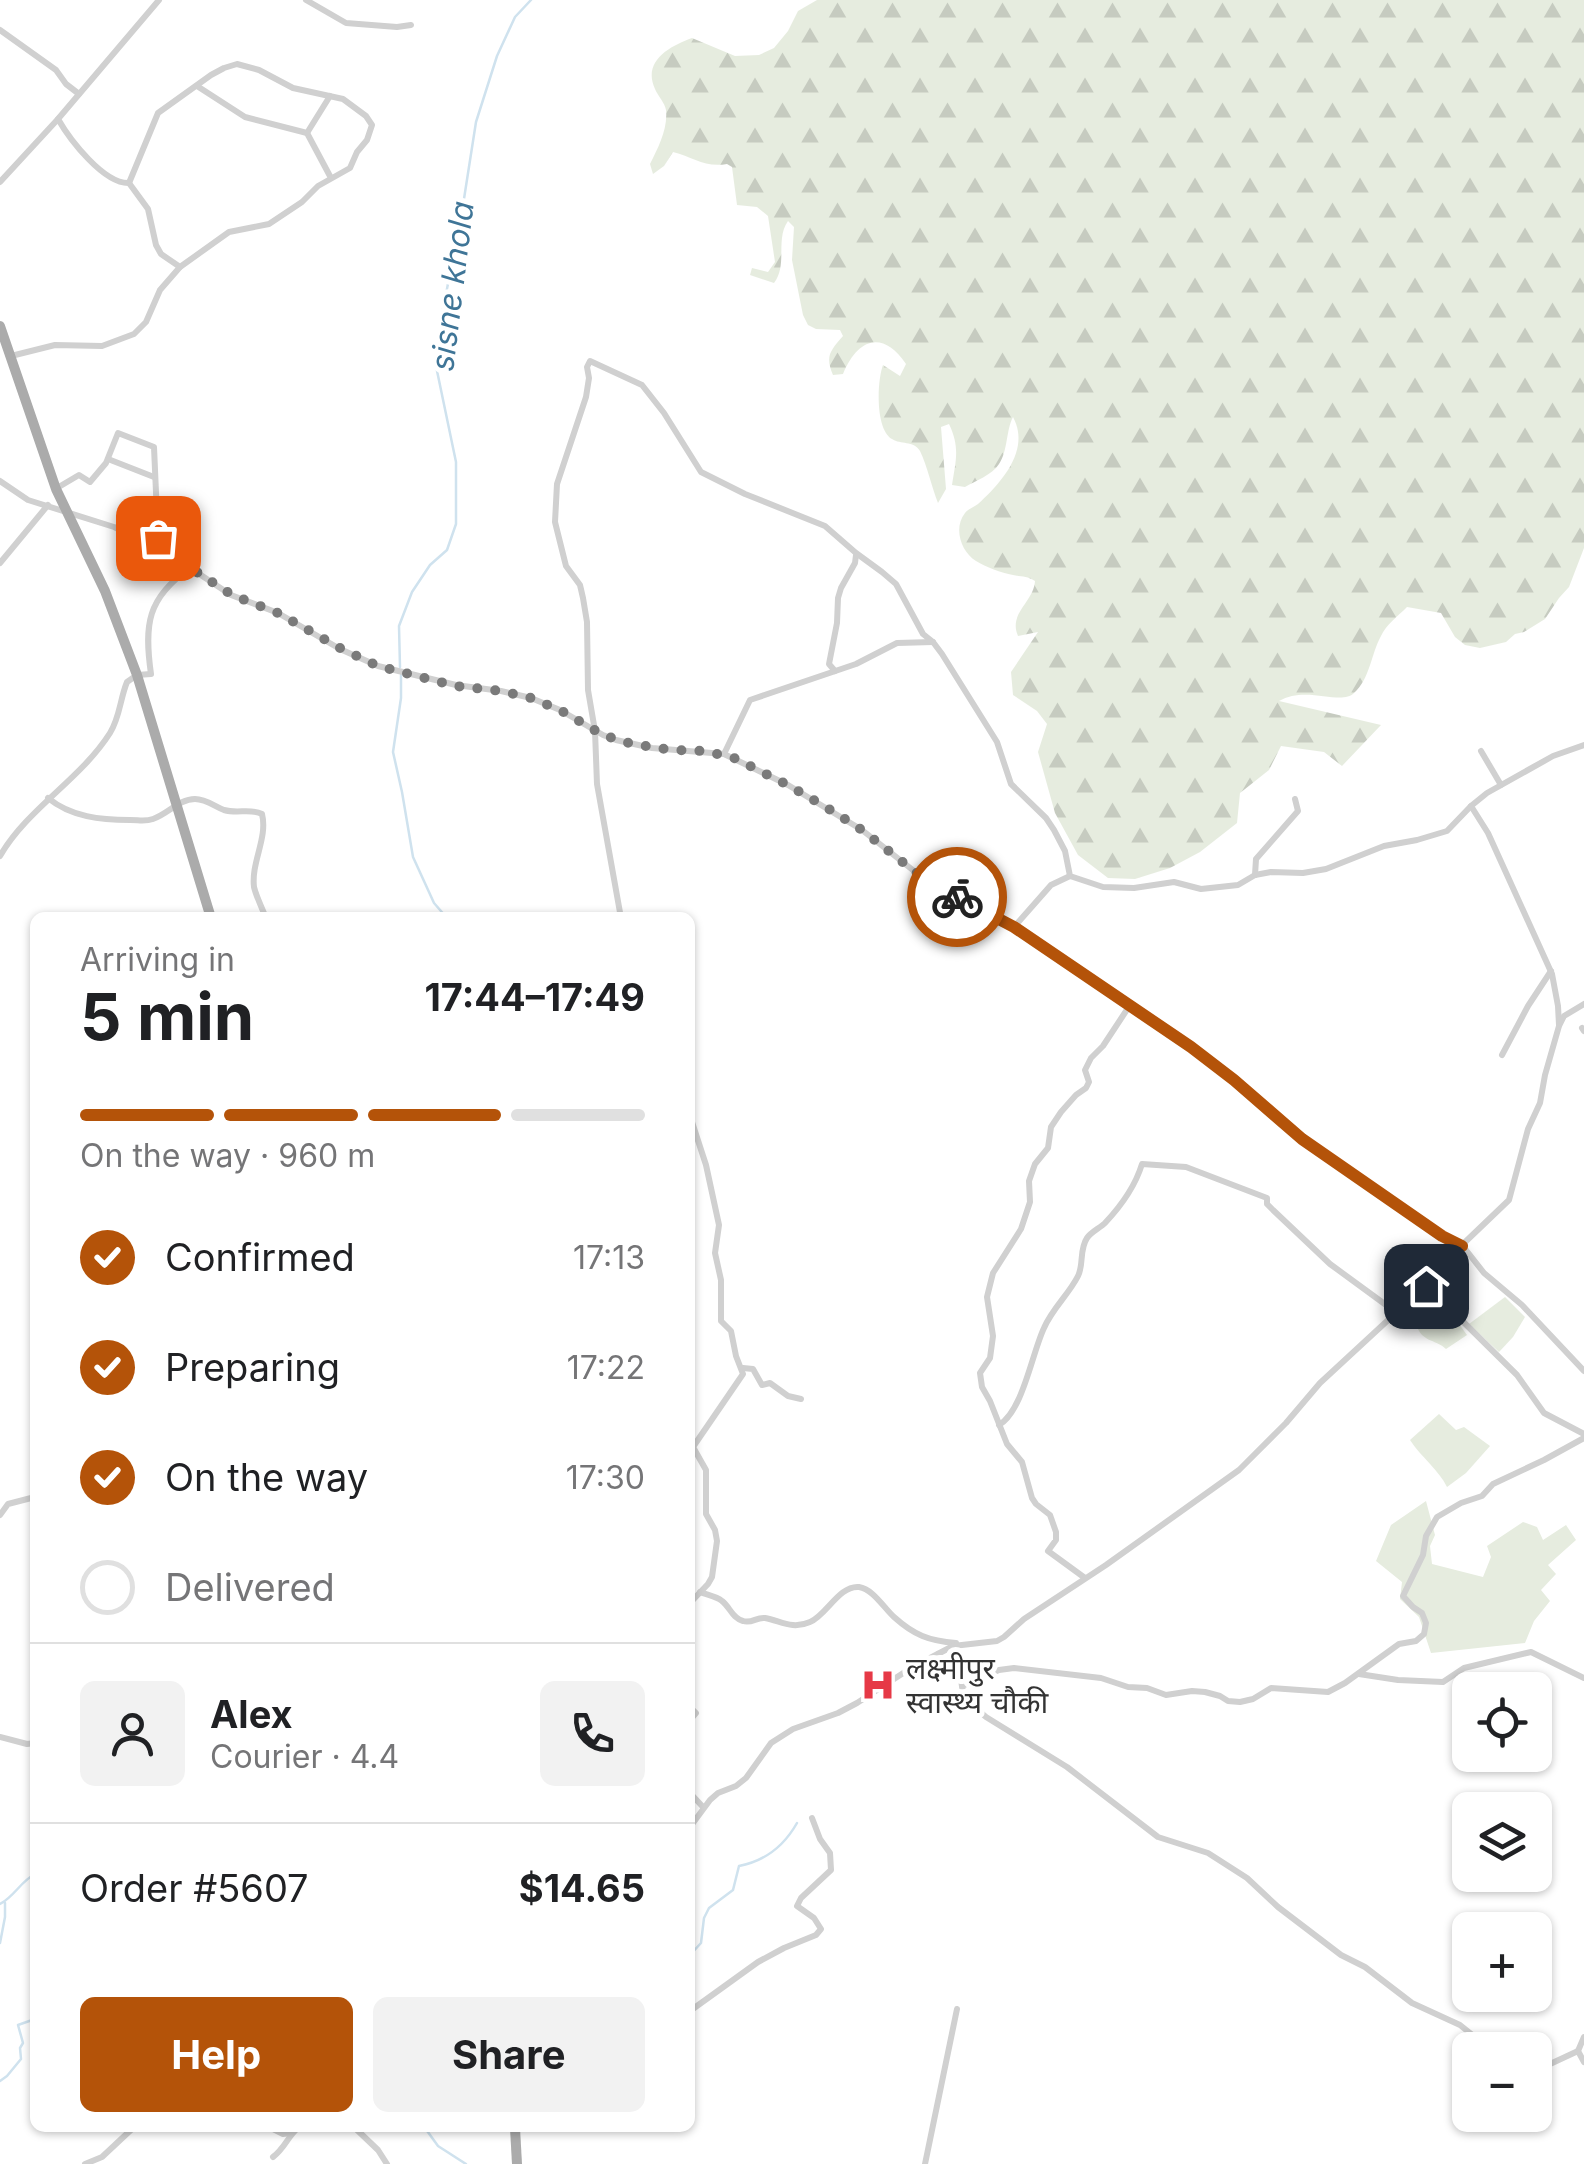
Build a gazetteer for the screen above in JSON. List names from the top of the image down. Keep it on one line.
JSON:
{"water":["sisne khola"],"places":{"hospital":["लक्ष्मीपुर स्वास्थ्य चौकी"]},"page":{"heading":["5 min","Arriving in","17:44–17:49"],"panel":["Alex","Courier · 4.4","Order #5607","$14.65"],"bar":"On the way · 960 m","list":[["Confirmed","17:13"],["Preparing","17:22"],["On the way","17:30"],"Delivered"],"map_buttons":["+","−"],"buttons":["Help","Share"]}}
